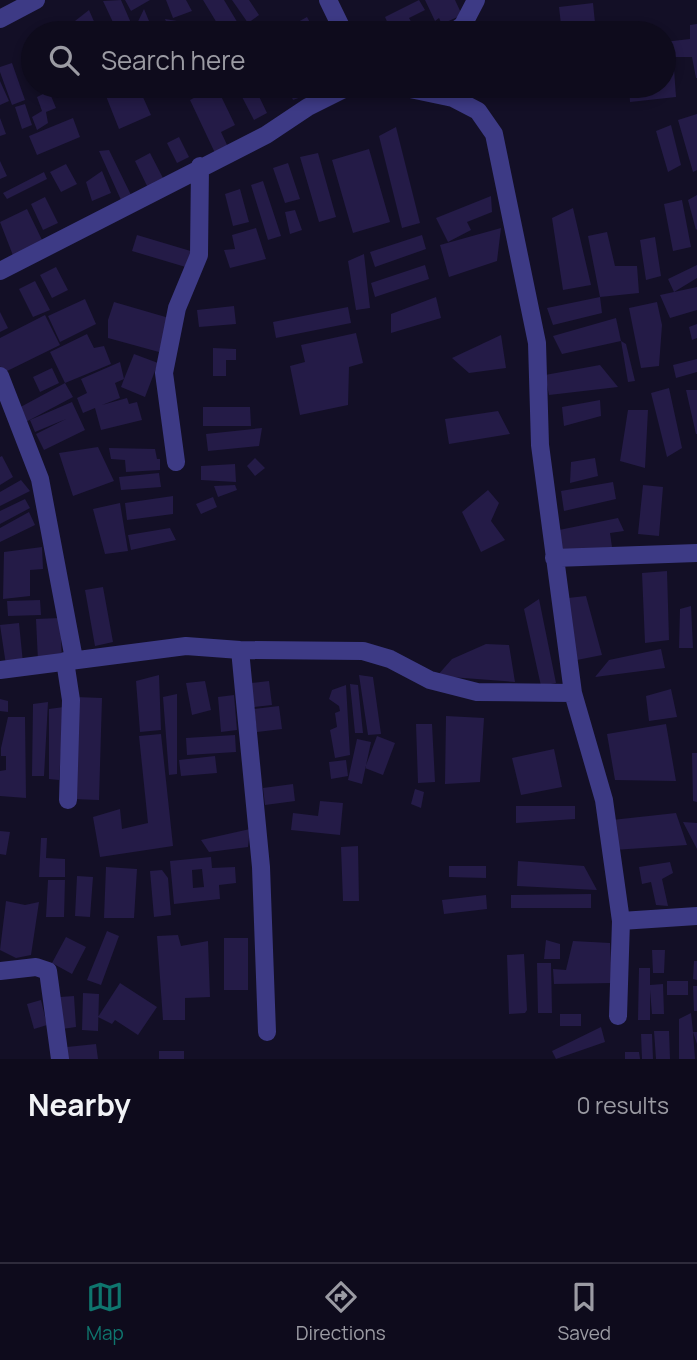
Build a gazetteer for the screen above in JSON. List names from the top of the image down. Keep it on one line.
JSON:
{"page":{"search":"Search here","heading":["Nearby","0 results"],"nav":["Map","Directions","Saved"]}}
